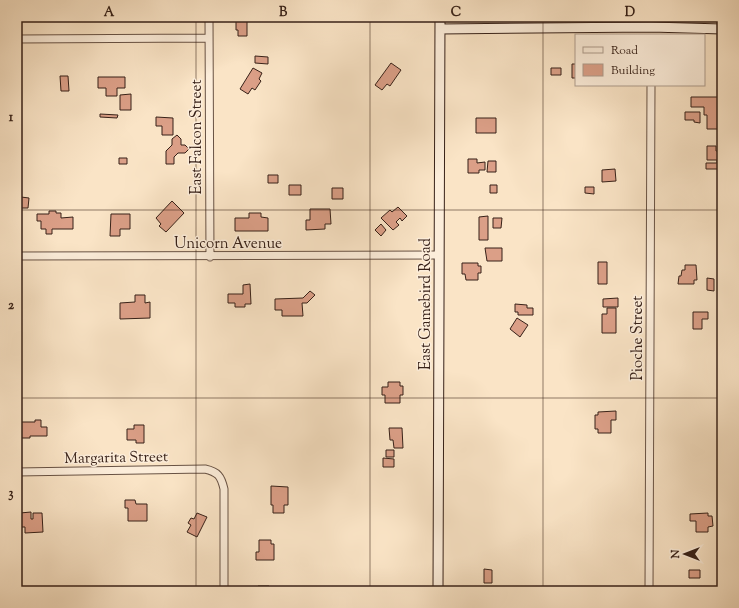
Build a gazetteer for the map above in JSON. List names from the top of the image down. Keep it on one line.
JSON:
{"streets":{"main road":["East Gamebird Road"],"street":["East Falcon Street","Unicorn Avenue","Pioche Street","Margarita Street"]},"crossings":[["East Falcon Street","Unicorn Avenue"],["Unicorn Avenue","East Gamebird Road"]],"legend":["Road","Building"],"north":"left","grid":{"columns":["A","B","C","D"],"rows":["1","2","3"]}}
